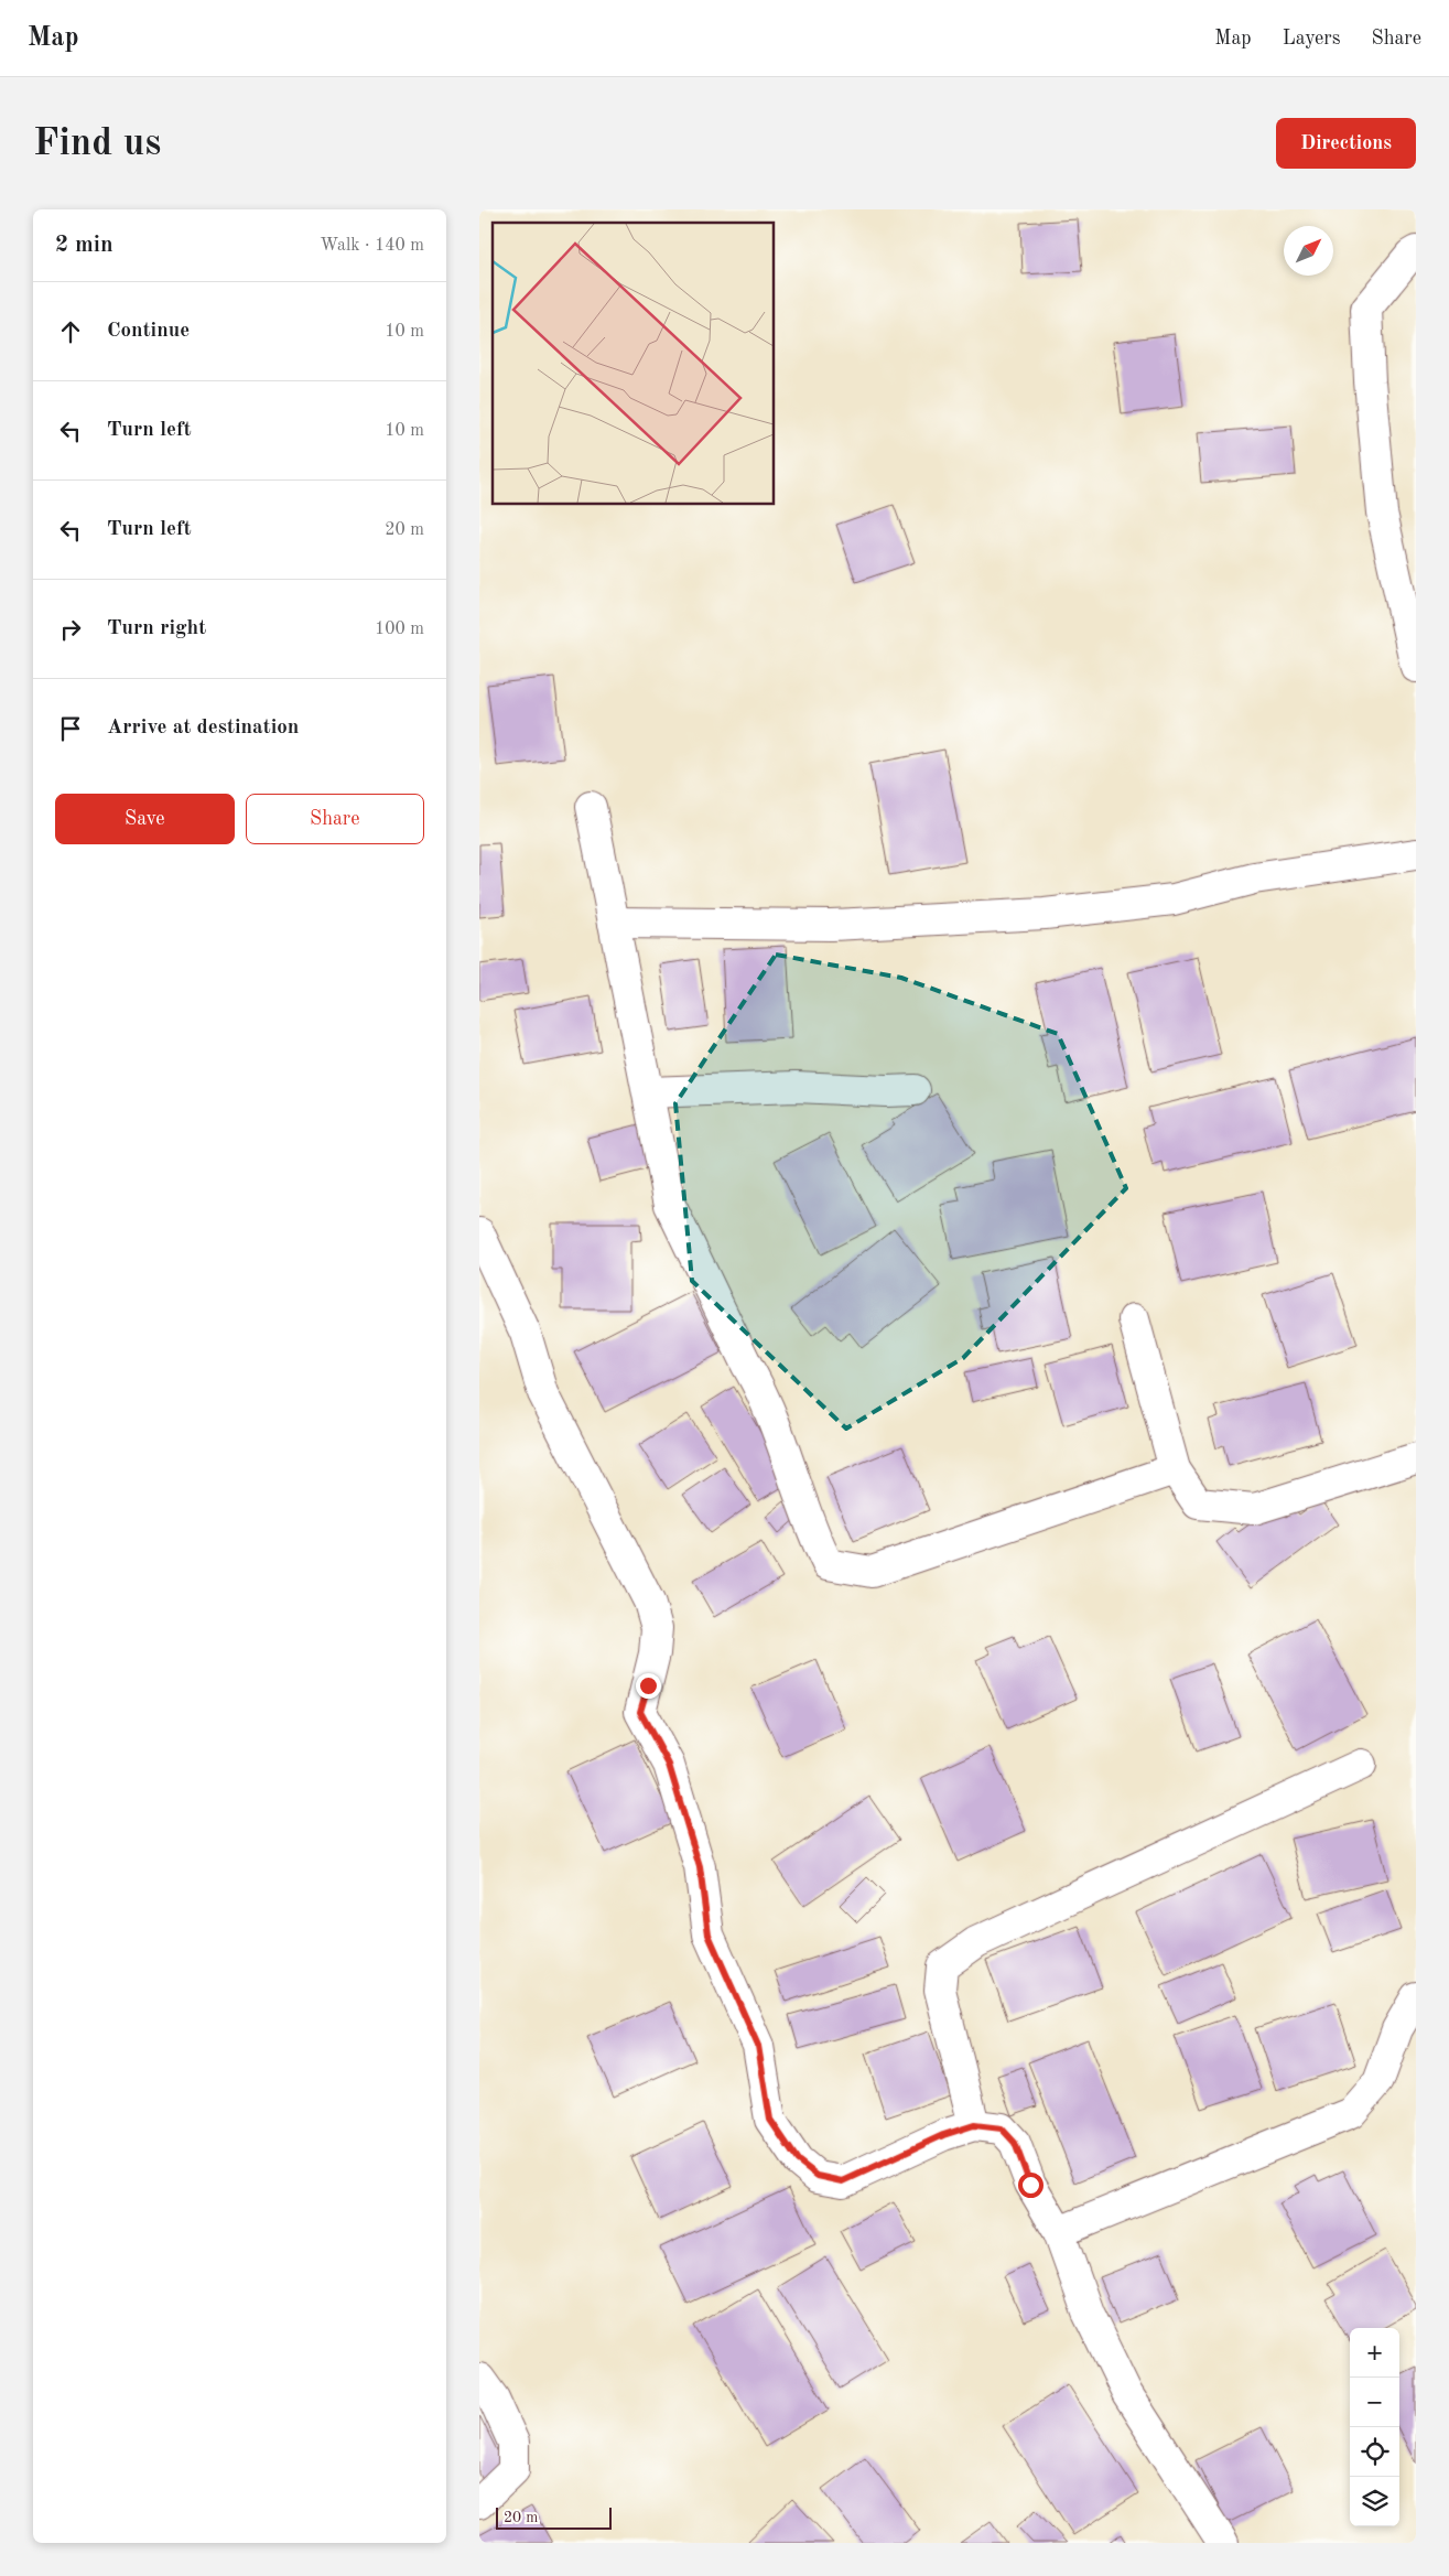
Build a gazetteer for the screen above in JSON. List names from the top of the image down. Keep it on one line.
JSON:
{"scale_bar":"20 m","north":"top right","page":{"header":"Map","nav":["Map","Layers","Share"],"buttons":["Directions",["Save","Share"]],"title":"Find us","heading":["2 min","Walk · 140 m"],"list":[["Continue","10 m"],["Turn left","10 m"],["Turn left","20 m"],["Turn right","100 m"],"Arrive at destination"],"map_buttons":["+","−"],"scale":"20 m"}}
